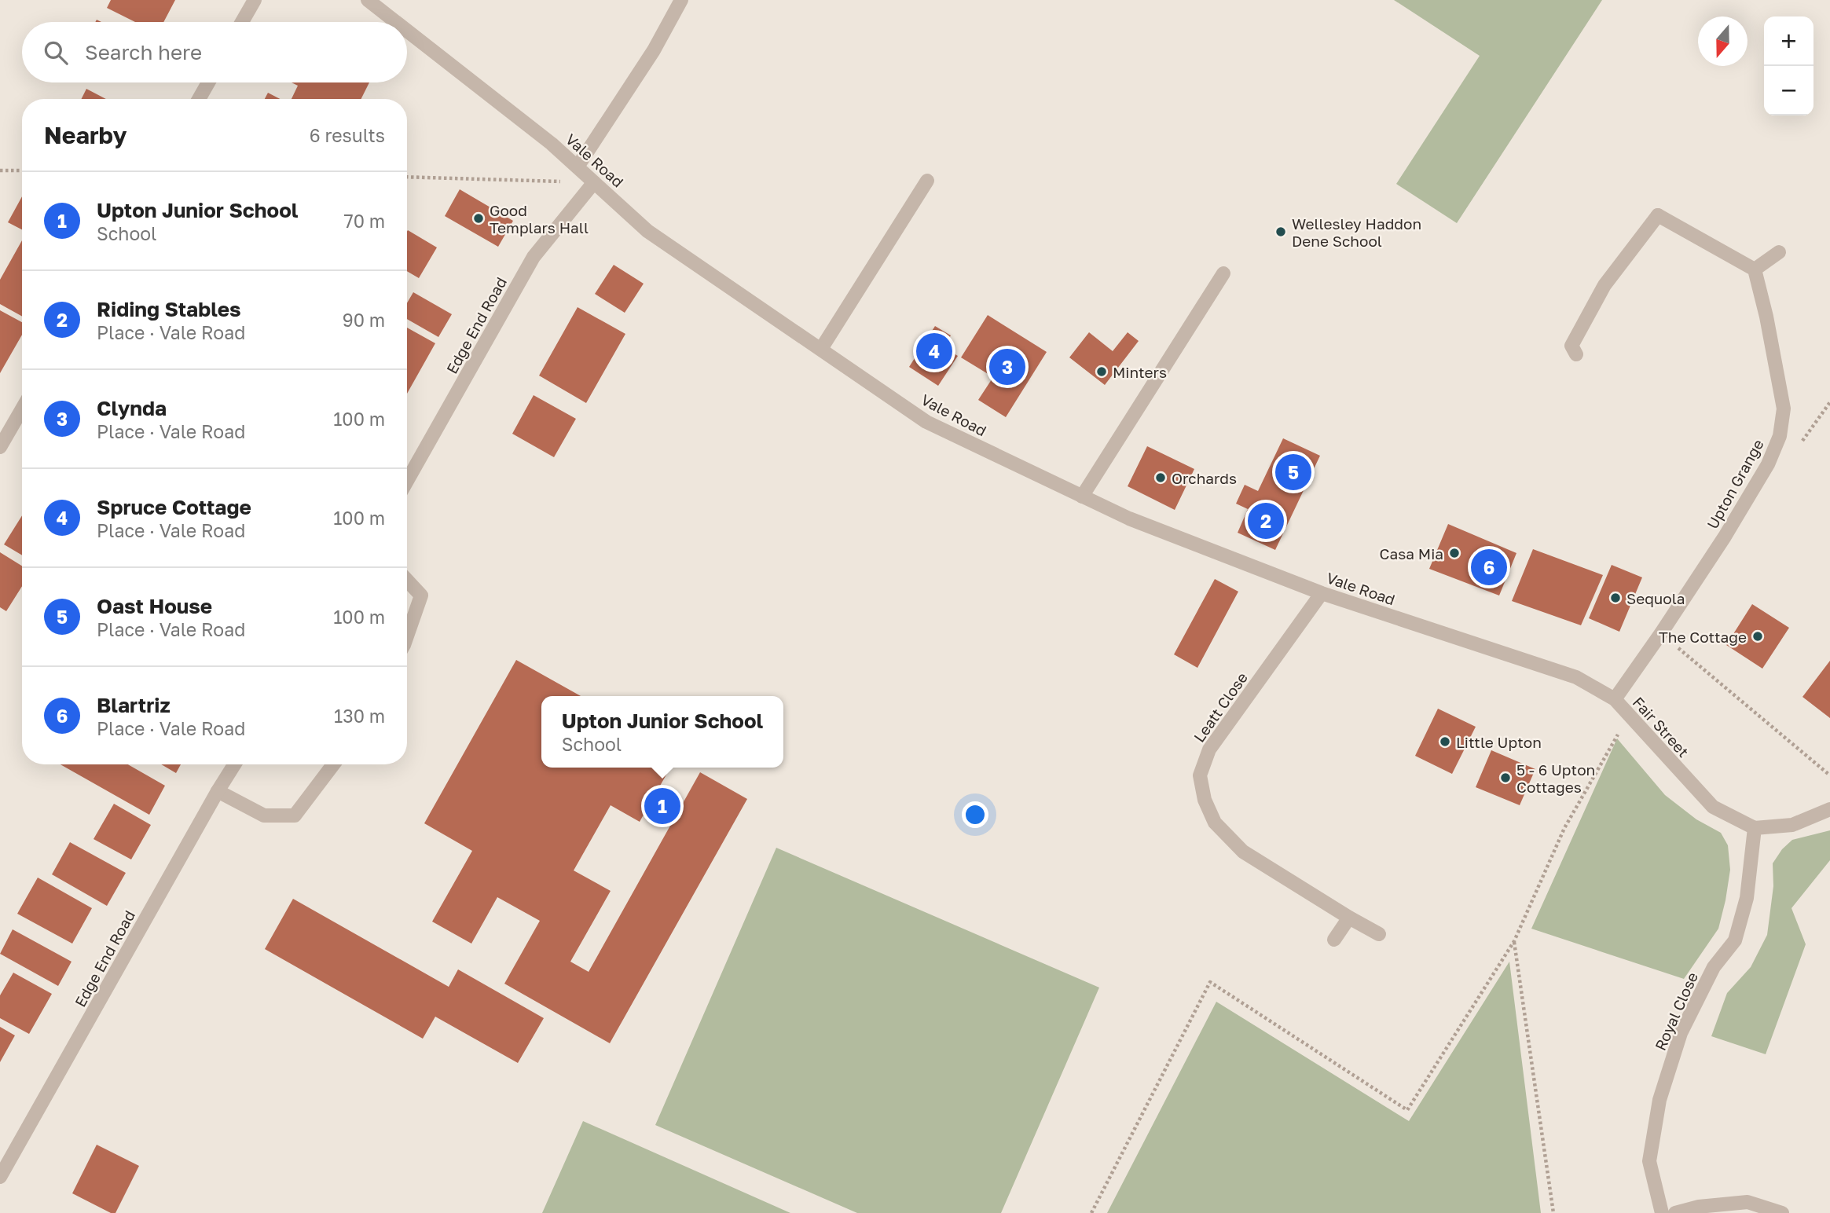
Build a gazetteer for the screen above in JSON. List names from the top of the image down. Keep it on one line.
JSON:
{"streets":{"street":["Vale Road","Edge End Road","Upton Grange","Leatt Close","Fair Street","Royal Close"]},"crossings":[["Vale Road","Edge End Road"],["Vale Road","Leatt Close"],["Vale Road","Fair Street"],["Upton Grange","Fair Street"],["Fair Street","Royal Close"]],"places":["Good Templars Hall","Wellesley Haddon Dene School","Minters","Orchards","Casa Mia","Sequola","The Cottage","Little Upton","5 - 6 Upton Cottages"],"north":"bottom","page":{"map_buttons":["+","−"],"search":"Search here","heading":["Nearby","6 results"],"list":[{"mark":"1","name":"Upton Junior School","note":"School","value":"70 m"},{"mark":"2","name":"Riding Stables","note":"Place · Vale Road","value":"90 m"},{"mark":"3","name":"Clynda","note":"Place · Vale Road","value":"100 m"},{"mark":"4","name":"Spruce Cottage","note":"Place · Vale Road","value":"100 m"},{"mark":"5","name":"Oast House","note":"Place · Vale Road","value":"100 m"},{"mark":"6","name":"Blartriz","note":"Place · Vale Road","value":"130 m"}],"pins":["4","3","5","2","6","1"],"popup":["Upton Junior School","School"]}}
